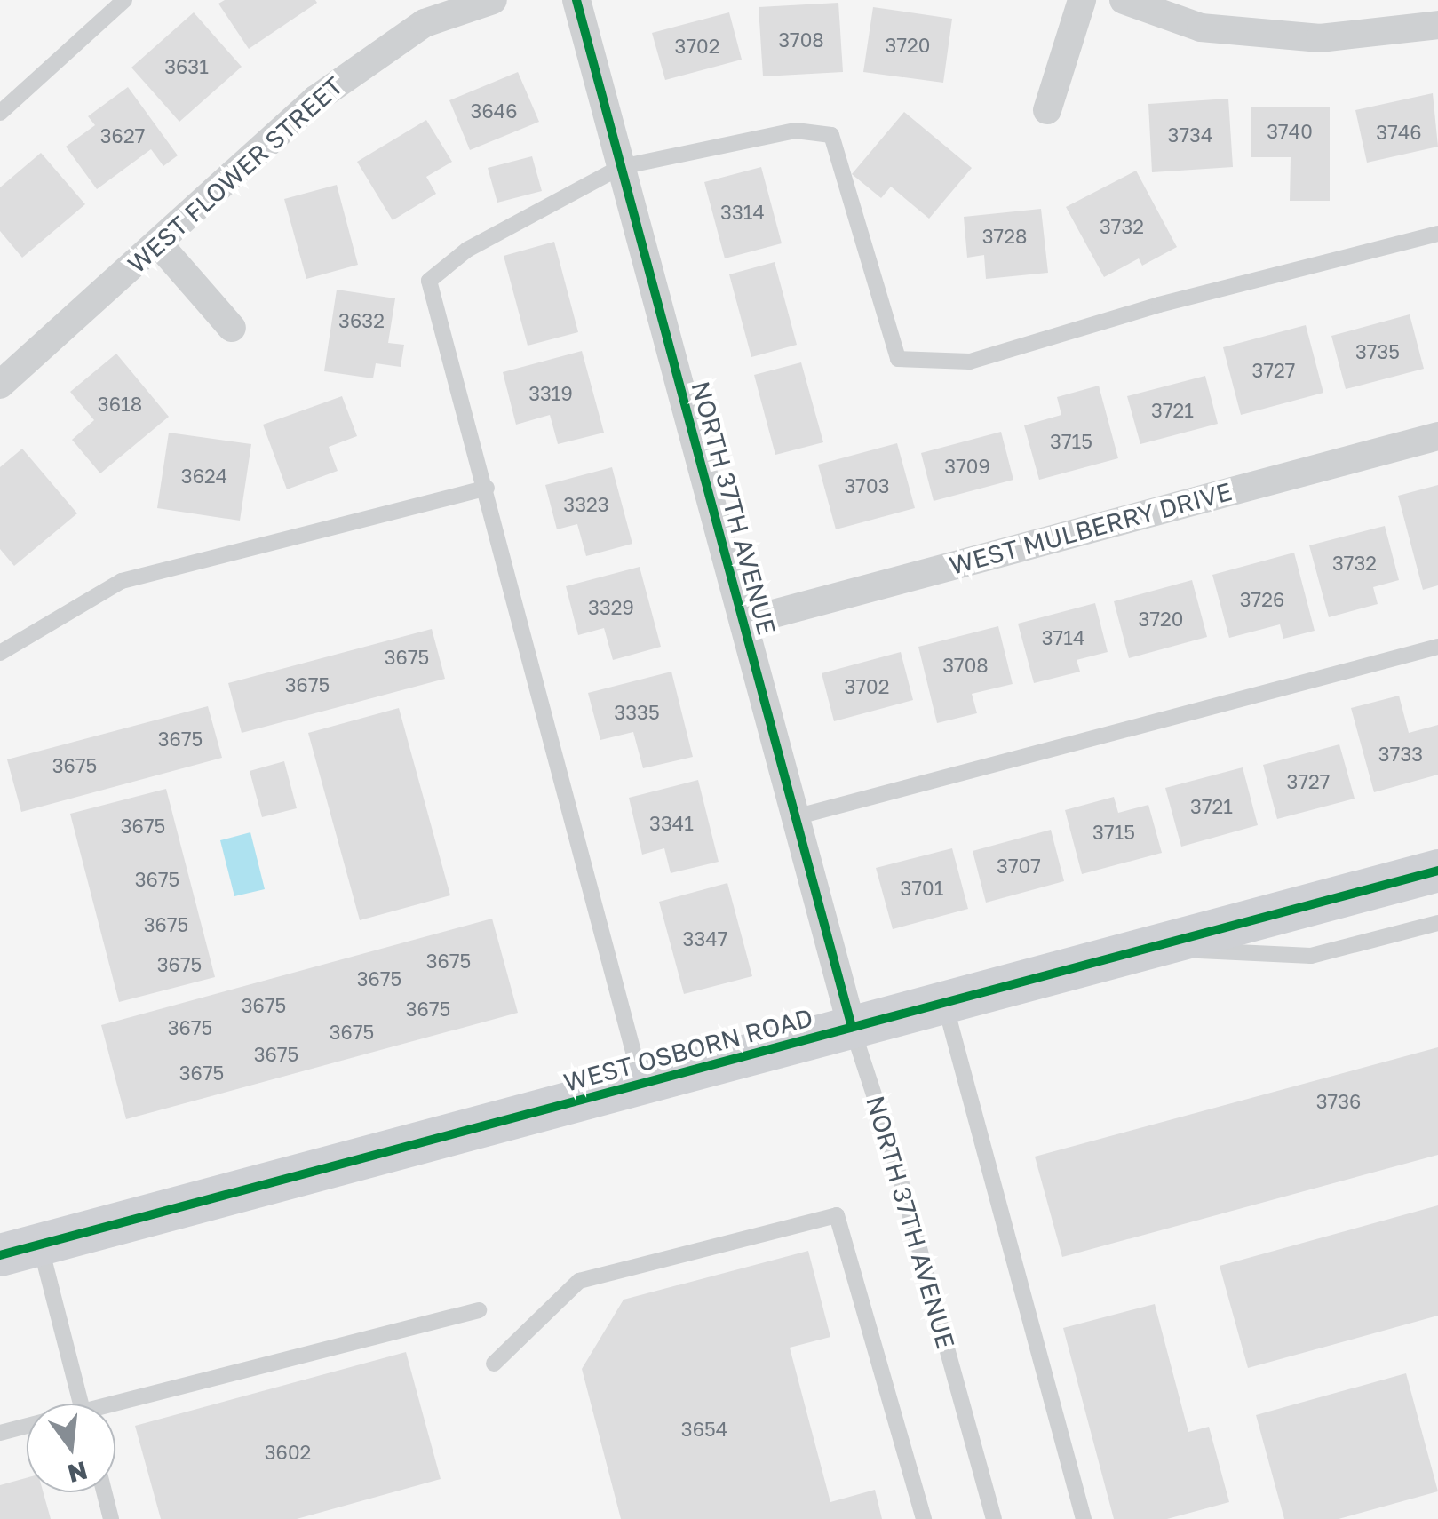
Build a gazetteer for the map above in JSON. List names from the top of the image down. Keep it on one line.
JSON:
{"streets":{"street":["WEST FLOWER STREET","NORTH 37TH AVENUE","WEST MULBERRY DRIVE","WEST OSBORN ROAD"]},"crossings":[["NORTH 37TH AVENUE","WEST MULBERRY DRIVE"],["NORTH 37TH AVENUE","WEST OSBORN ROAD"]],"house_numbers":["3708","3720","3702","3631","3646","3740","3746","3734","3627","3314","3732","3728","3632","3735","3727","3319","3618","3721","3715","3709","3624","3703","3323","3732","3726","3329","3720","3714","3675","3708","3675","3702","3335","3675","3733","3675","3727","3721","3341","3675","3715","3707","3675","3701","3675","3347","3675","3675","3675","3675","3675","3675","3675","3675","3675","3736","3654","3602"],"north":"bottom"}
